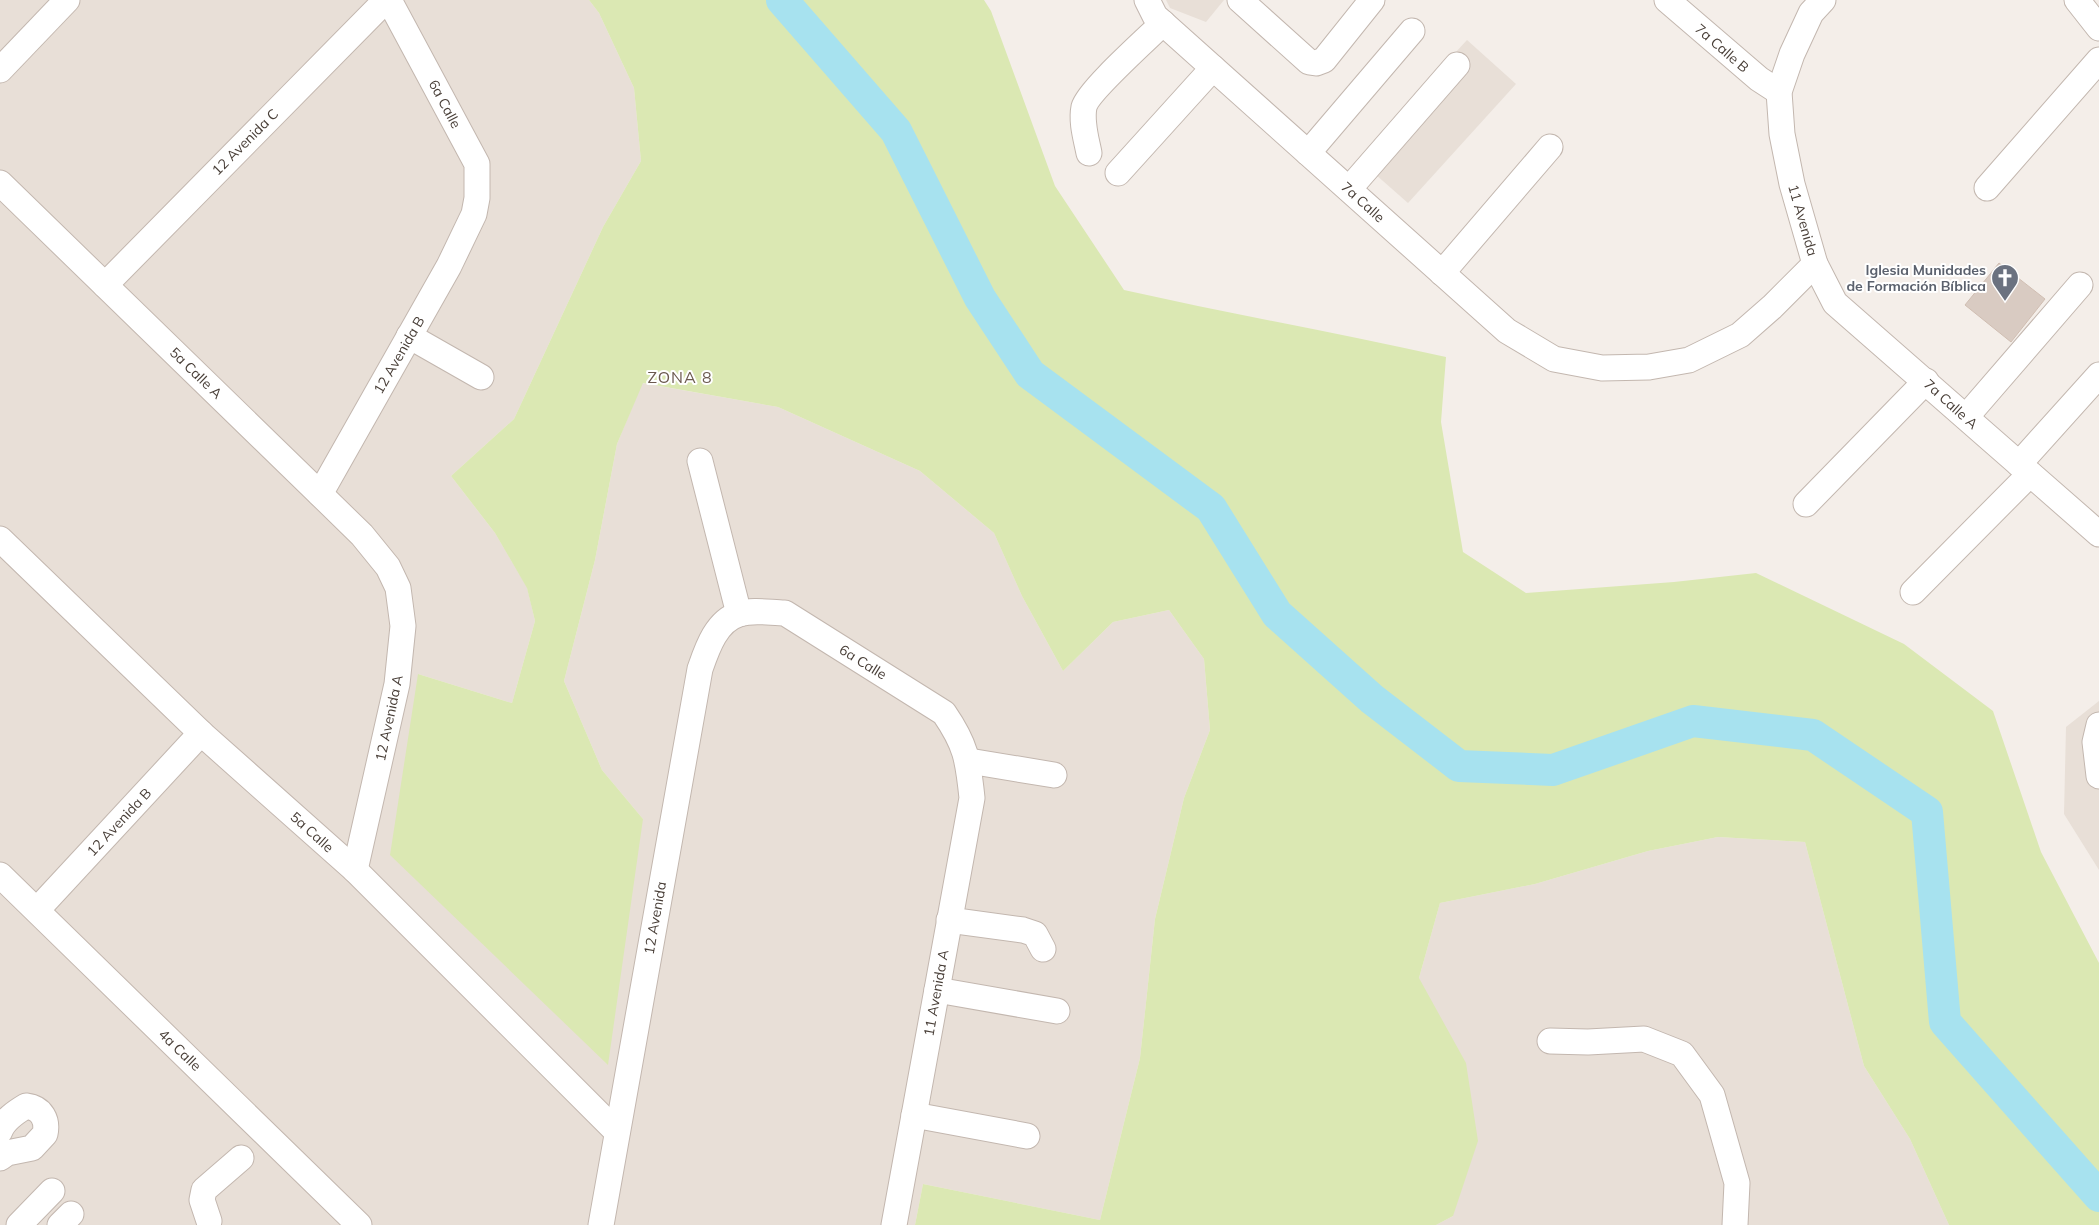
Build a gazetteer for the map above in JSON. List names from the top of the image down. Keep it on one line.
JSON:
{"streets":{"street":["7a Calle B","6a Calle","12 Avenida C","7a Calle","11 Avenida","12 Avenida B","5a Calle A","7a Calle A","12 Avenida A","5a Calle","12 Avenida","11 Avenida A","4a Calle"]},"crossings":[["7a Calle B","11 Avenida"],["6a Calle","12 Avenida C"],["6a Calle","12 Avenida B"],["6a Calle","12 Avenida"],["6a Calle","11 Avenida A"],["12 Avenida C","5a Calle A"],["7a Calle","11 Avenida"],["11 Avenida","7a Calle A"],["12 Avenida B","5a Calle A"],["12 Avenida B","5a Calle"],["12 Avenida B","4a Calle"],["5a Calle A","12 Avenida A"],["12 Avenida A","5a Calle"],["5a Calle","12 Avenida"]],"districts":["ZONA 8"],"places":{"church":["Iglesia Munidades de Formación Bíblica"]}}
